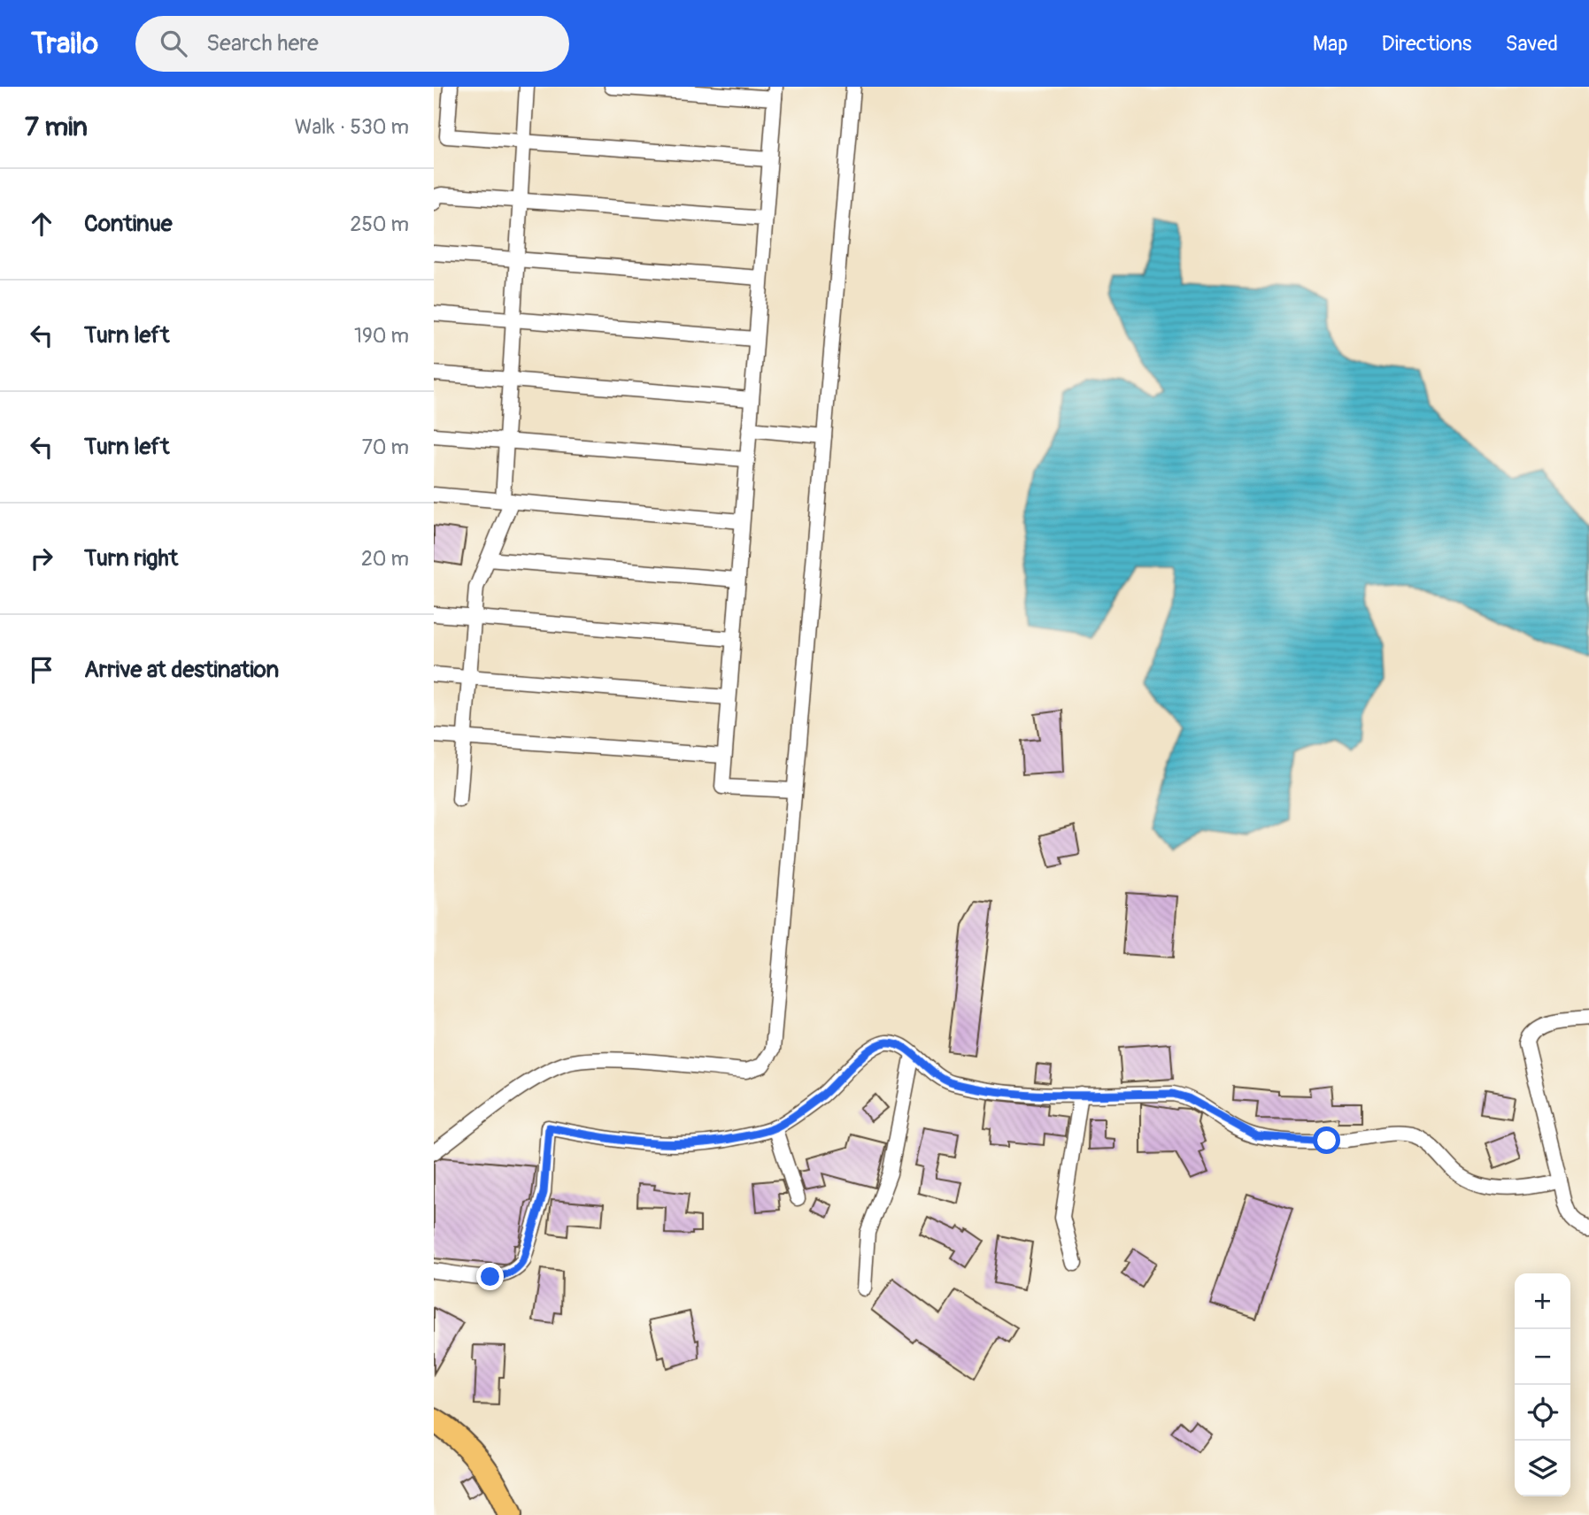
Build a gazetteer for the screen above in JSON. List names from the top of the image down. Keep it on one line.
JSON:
{"page":{"header":"Trailo","search":"Search here","nav":["Map","Directions","Saved"],"heading":["7 min","Walk · 530 m"],"list":[["Continue","250 m"],["Turn left","190 m"],["Turn left","70 m"],["Turn right","20 m"],"Arrive at destination"],"map_buttons":["+","−"]}}
